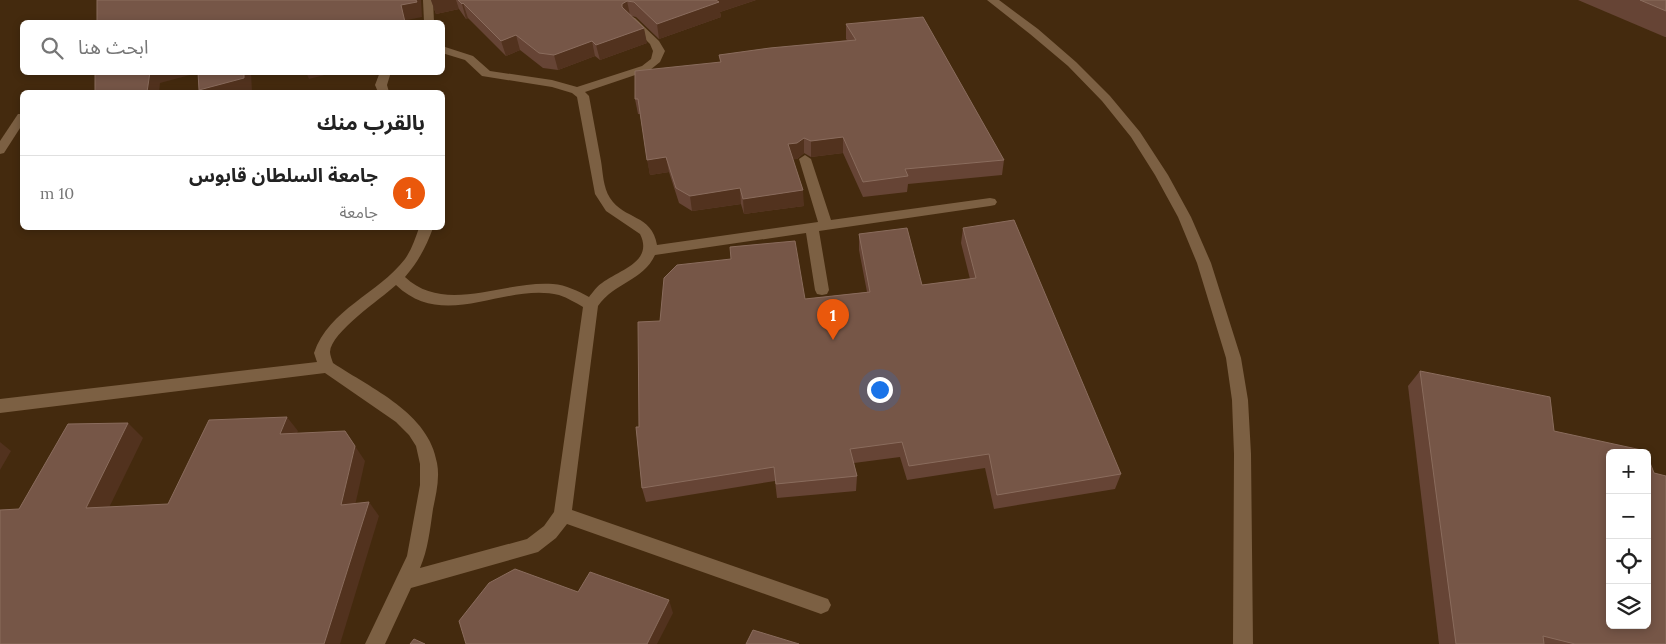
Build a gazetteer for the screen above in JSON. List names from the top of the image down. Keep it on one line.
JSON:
{"page":{"search":"ابحث هنا","heading":"بالقرب منك","list":[{"mark":"1","name":"جامعة السلطان قابوس","note":"جامعة","value":"10 m"}],"pins":"1","map_buttons":["+","−"]}}
